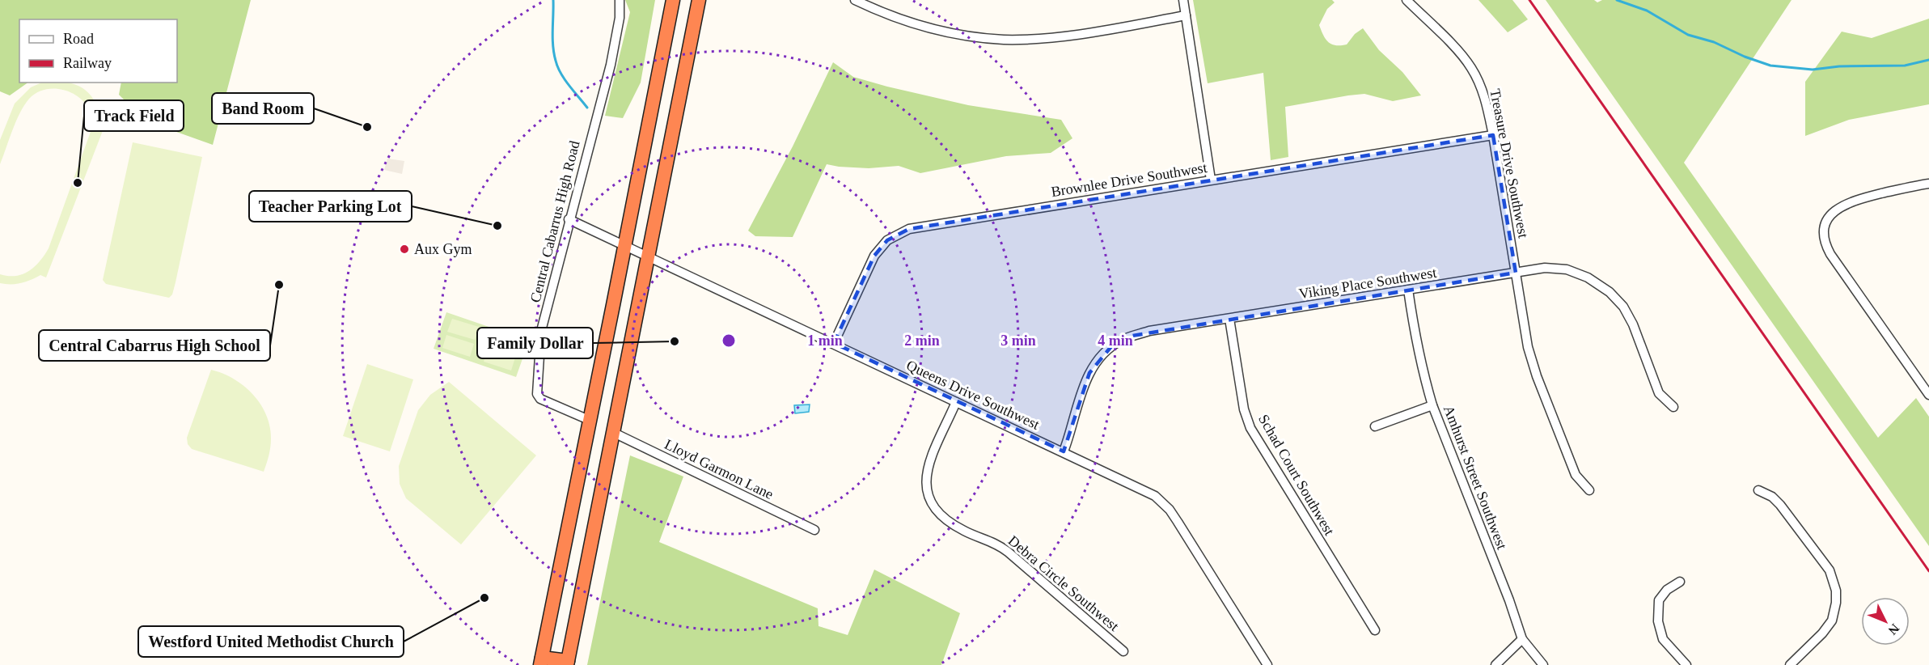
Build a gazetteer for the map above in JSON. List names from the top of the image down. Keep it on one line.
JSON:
{"streets":{"street":["Treasure Drive Southwest","Brownlee Drive Southwest","Central Cabarrus High Road","Viking Place Southwest","Queens Drive Southwest","Lloyd Garmon Lane","Schad Court Southwest","Amhurst Street Southwest","Debra Circle Southwest"]},"crossings":[["Treasure Drive Southwest","Brownlee Drive Southwest"],["Treasure Drive Southwest","Viking Place Southwest"],["Brownlee Drive Southwest","Queens Drive Southwest"],["Central Cabarrus High Road","Queens Drive Southwest"],["Viking Place Southwest","Queens Drive Southwest"],["Viking Place Southwest","Schad Court Southwest"],["Viking Place Southwest","Amhurst Street Southwest"],["Queens Drive Southwest","Debra Circle Southwest"]],"places":["Band Room","Track Field","Teacher Parking Lot","Aux Gym","Central Cabarrus High School","Family Dollar","Westford United Methodist Church"],"legend":["Road","Railway"],"north":"bottom right","rings":["1 min","2 min","3 min","4 min"]}
